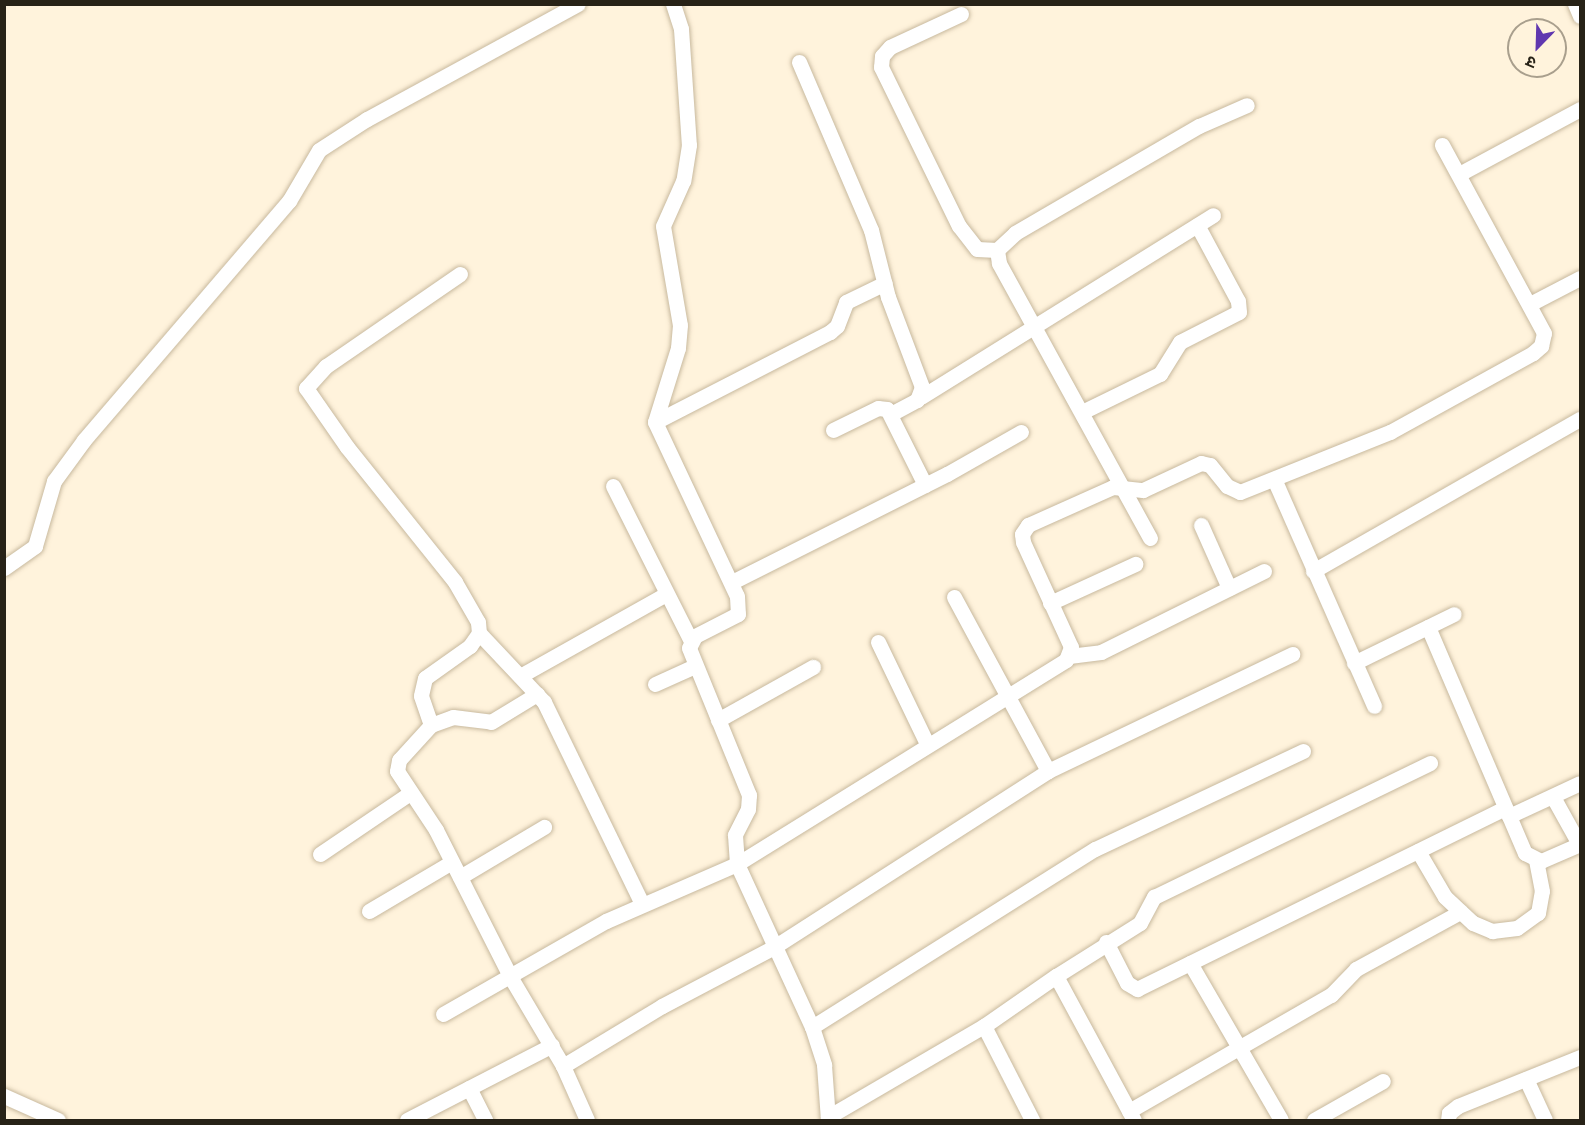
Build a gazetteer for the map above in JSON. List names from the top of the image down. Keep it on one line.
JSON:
{"north":"bottom left"}
